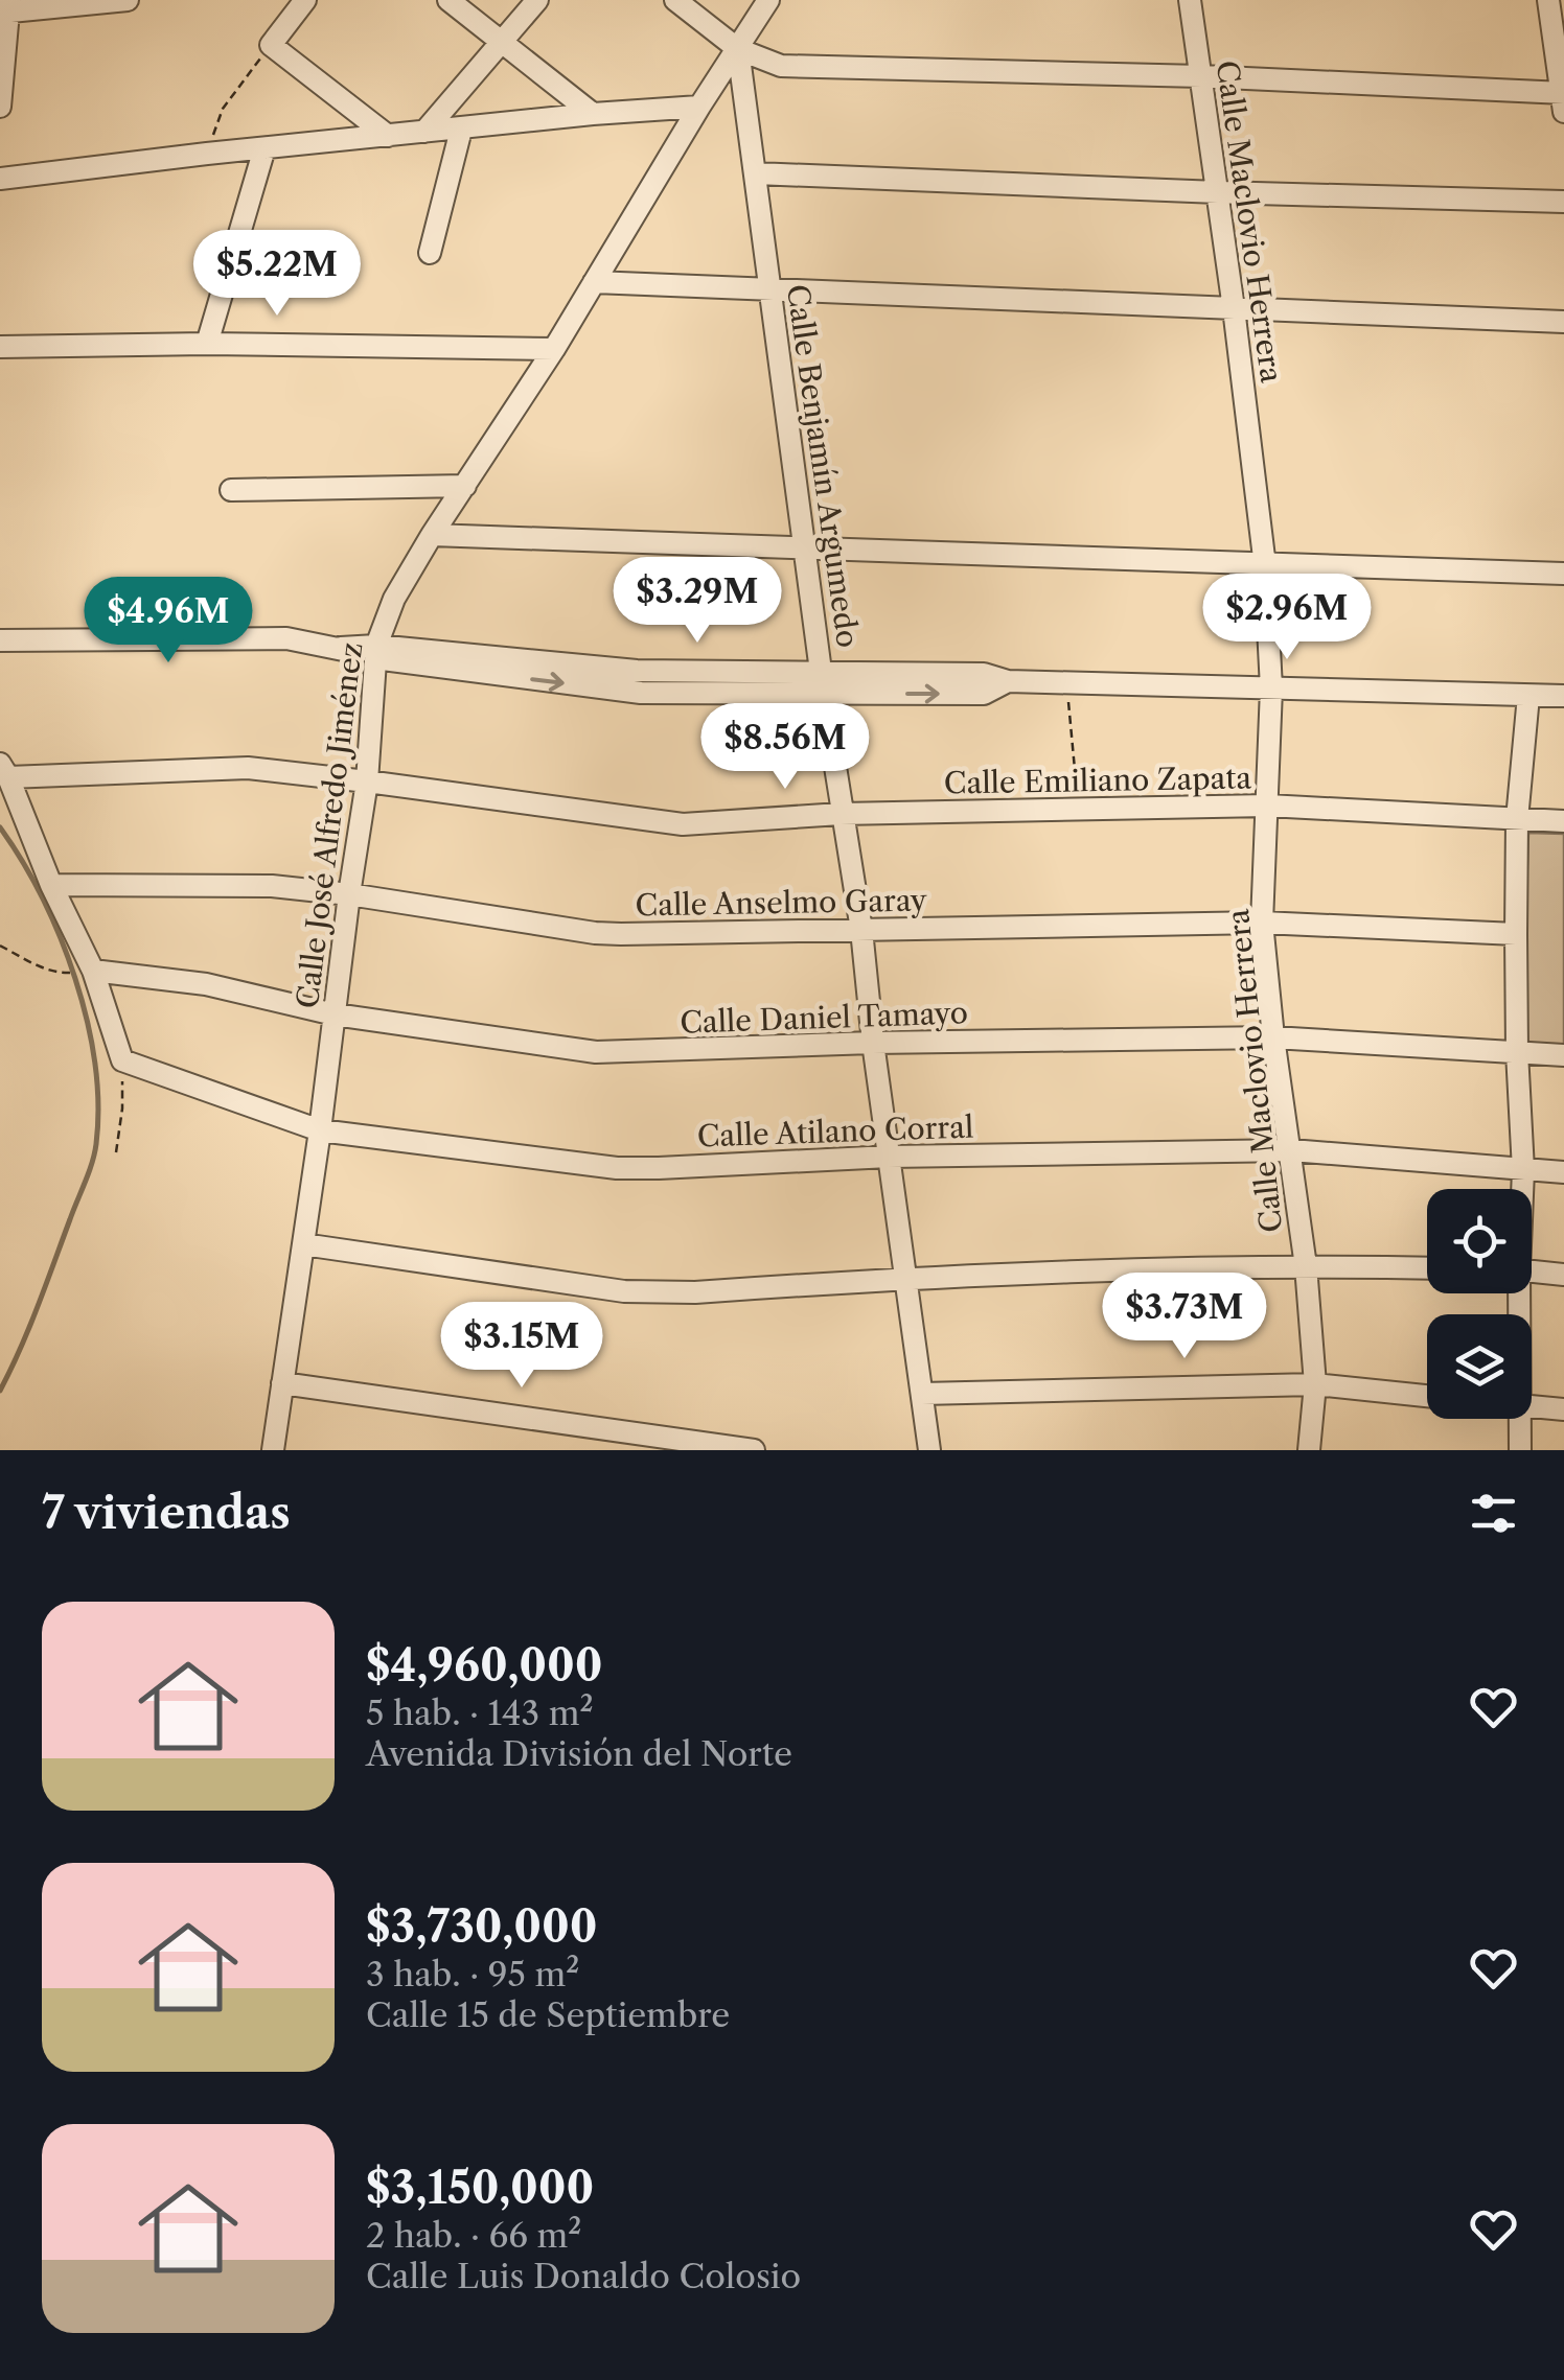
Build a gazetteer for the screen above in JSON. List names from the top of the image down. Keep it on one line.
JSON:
{"streets":{"street":["Calle Maclovio Herrera","Calle Benjamín Argumedo","Calle Emiliano Zapata","Calle José Alfredo Jiménez","Calle Anselmo Garay","Calle Daniel Tamayo","Calle Atilano Corral"]},"crossings":[["Calle Maclovio Herrera","Calle Emiliano Zapata"],["Calle Maclovio Herrera","Calle Anselmo Garay"],["Calle Maclovio Herrera","Calle Daniel Tamayo"],["Calle Maclovio Herrera","Calle Atilano Corral"],["Calle Benjamín Argumedo","Calle Emiliano Zapata"],["Calle Benjamín Argumedo","Calle José Alfredo Jiménez"],["Calle Benjamín Argumedo","Calle Anselmo Garay"],["Calle Benjamín Argumedo","Calle Daniel Tamayo"],["Calle Benjamín Argumedo","Calle Atilano Corral"],["Calle Emiliano Zapata","Calle José Alfredo Jiménez"],["Calle José Alfredo Jiménez","Calle Anselmo Garay"],["Calle José Alfredo Jiménez","Calle Daniel Tamayo"],["Calle José Alfredo Jiménez","Calle Atilano Corral"]],"page":{"price":["$5.22M","$3.29M","$2.96M","$4.96M","$8.56M","$3.73M","$3.15M"],"heading":"7 viviendas","list":[{"name":"$4,960,000","note":"5 hab. · 143 m² · Avenida División del Norte"},{"name":"$3,730,000","note":"3 hab. · 95 m² · Calle 15 de Septiembre"},{"name":"$3,150,000","note":"2 hab. · 66 m² · Calle Luis Donaldo Colosio"}]}}
